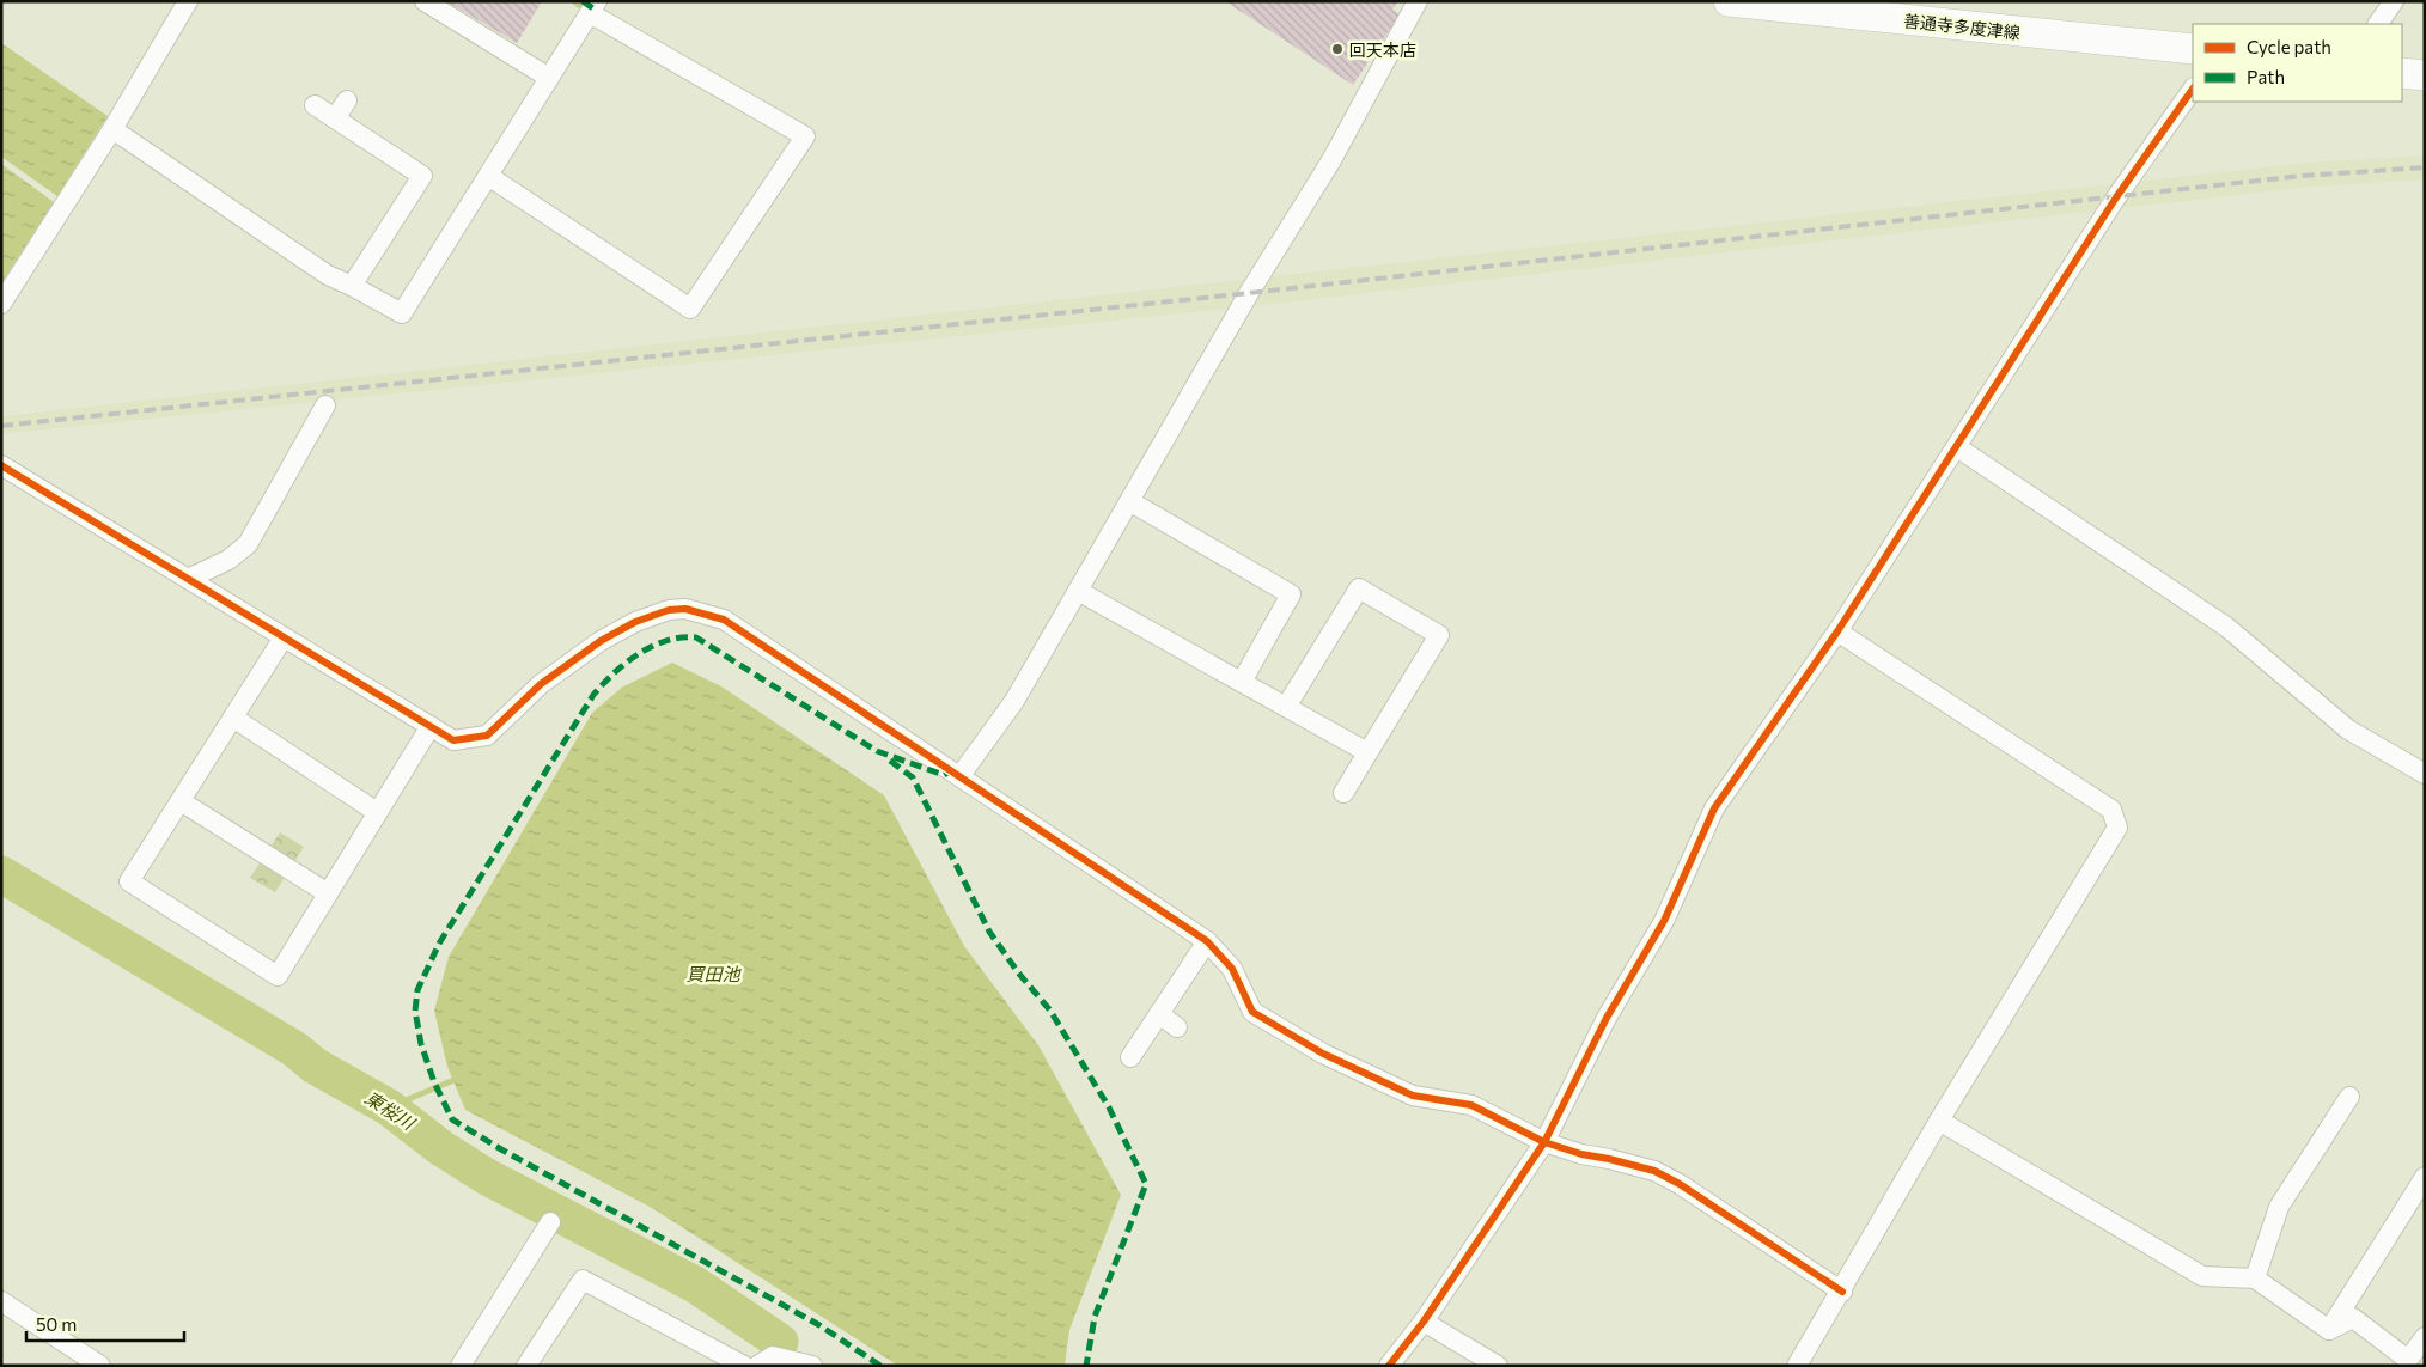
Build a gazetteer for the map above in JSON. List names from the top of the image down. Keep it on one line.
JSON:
{"streets":{"main road":["善通寺多度津線"]},"water":["買田池","東桜川"],"places":["回天本店"],"legend":["Cycle path","Path"],"scale_bar":"50 m"}
